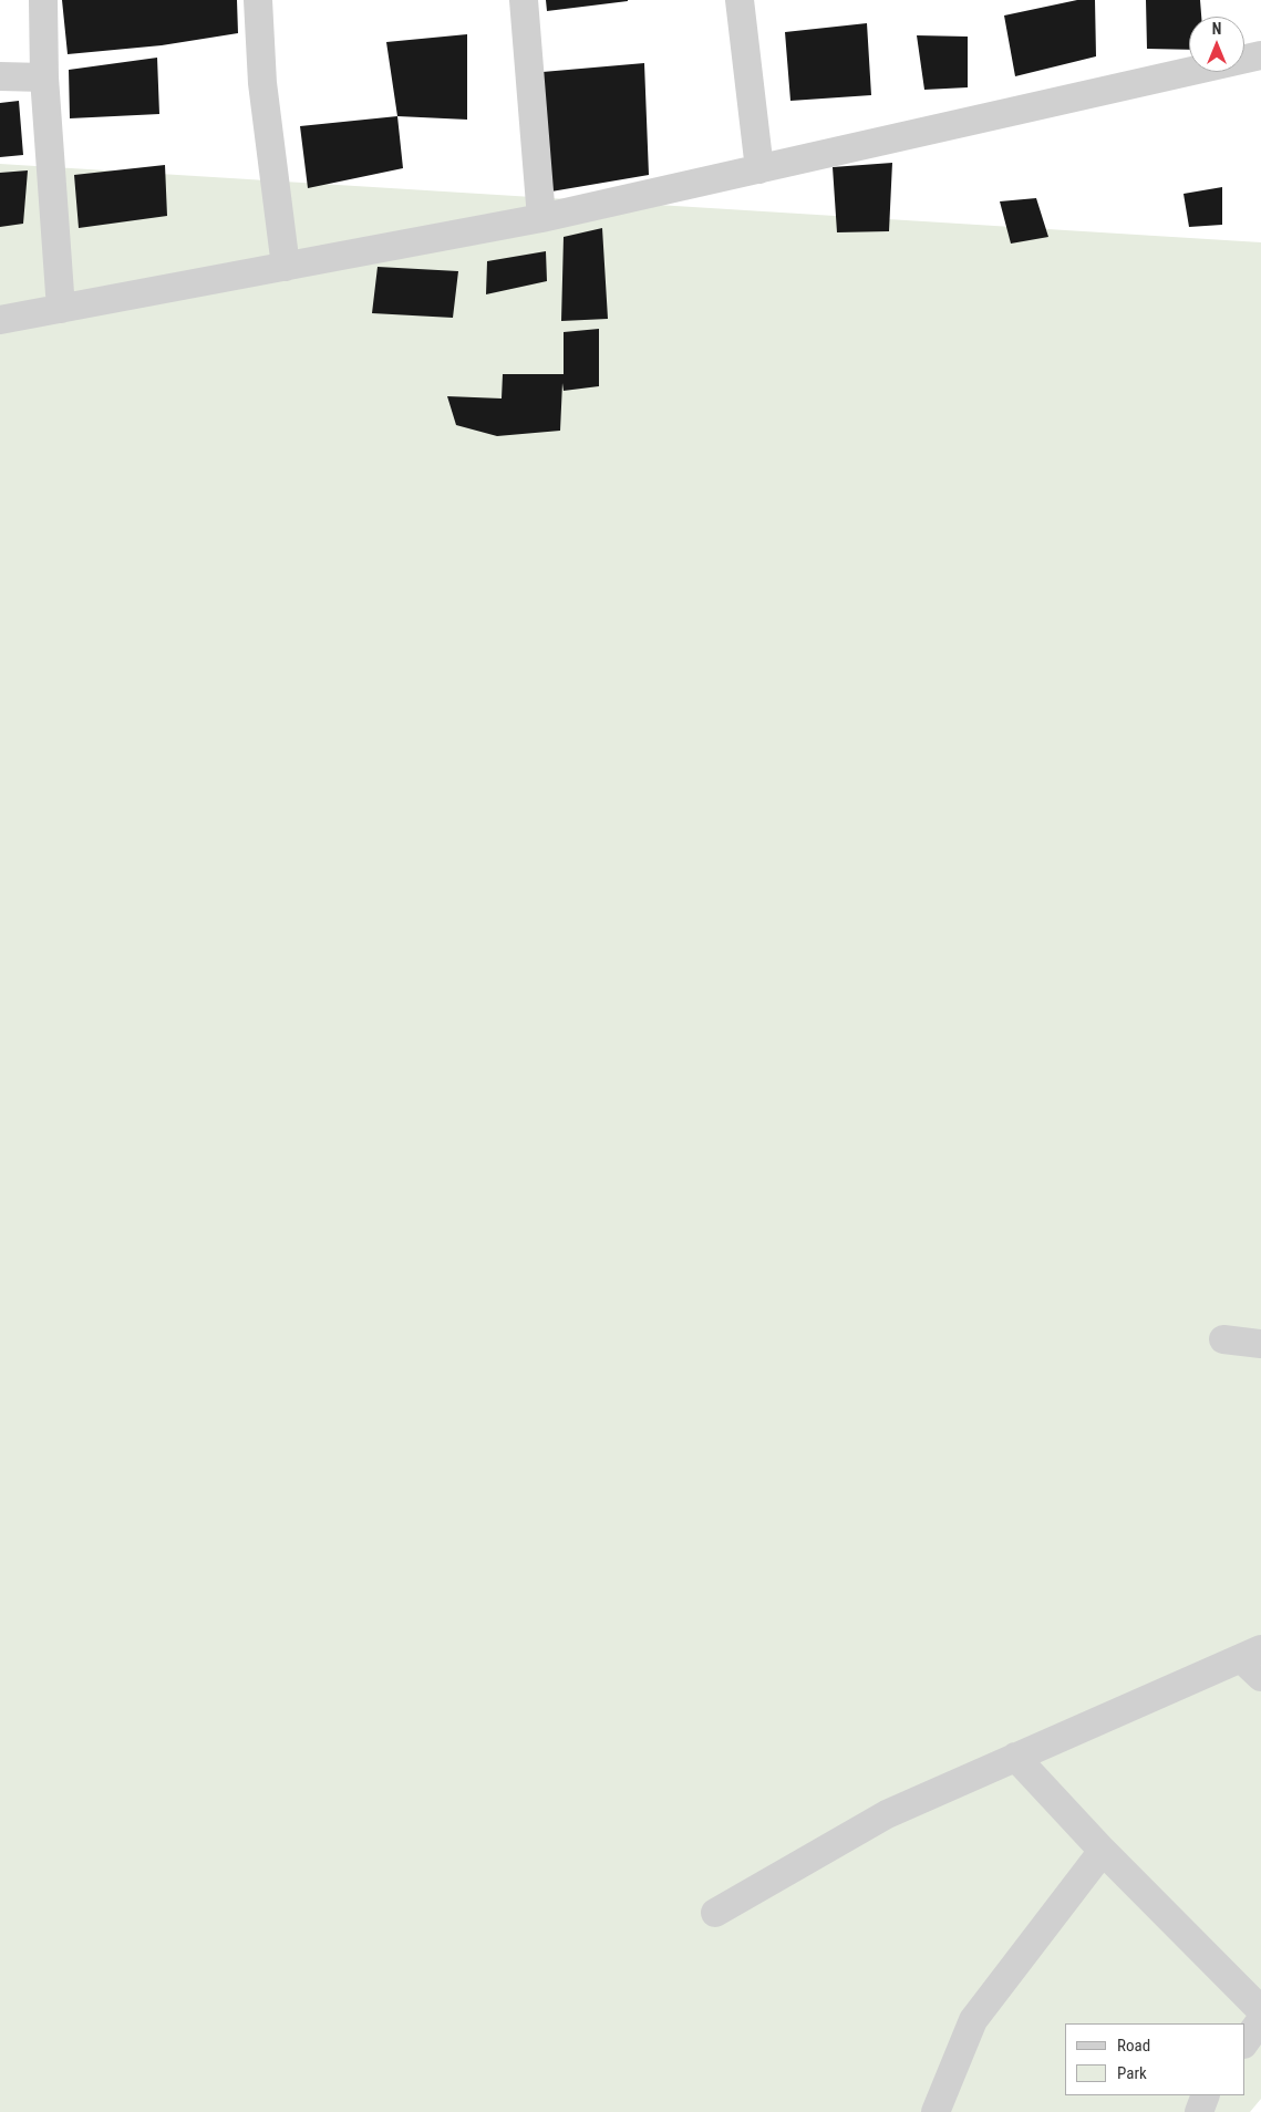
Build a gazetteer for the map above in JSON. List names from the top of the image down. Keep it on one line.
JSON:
{"legend":["Road","Park"],"north":"top"}
